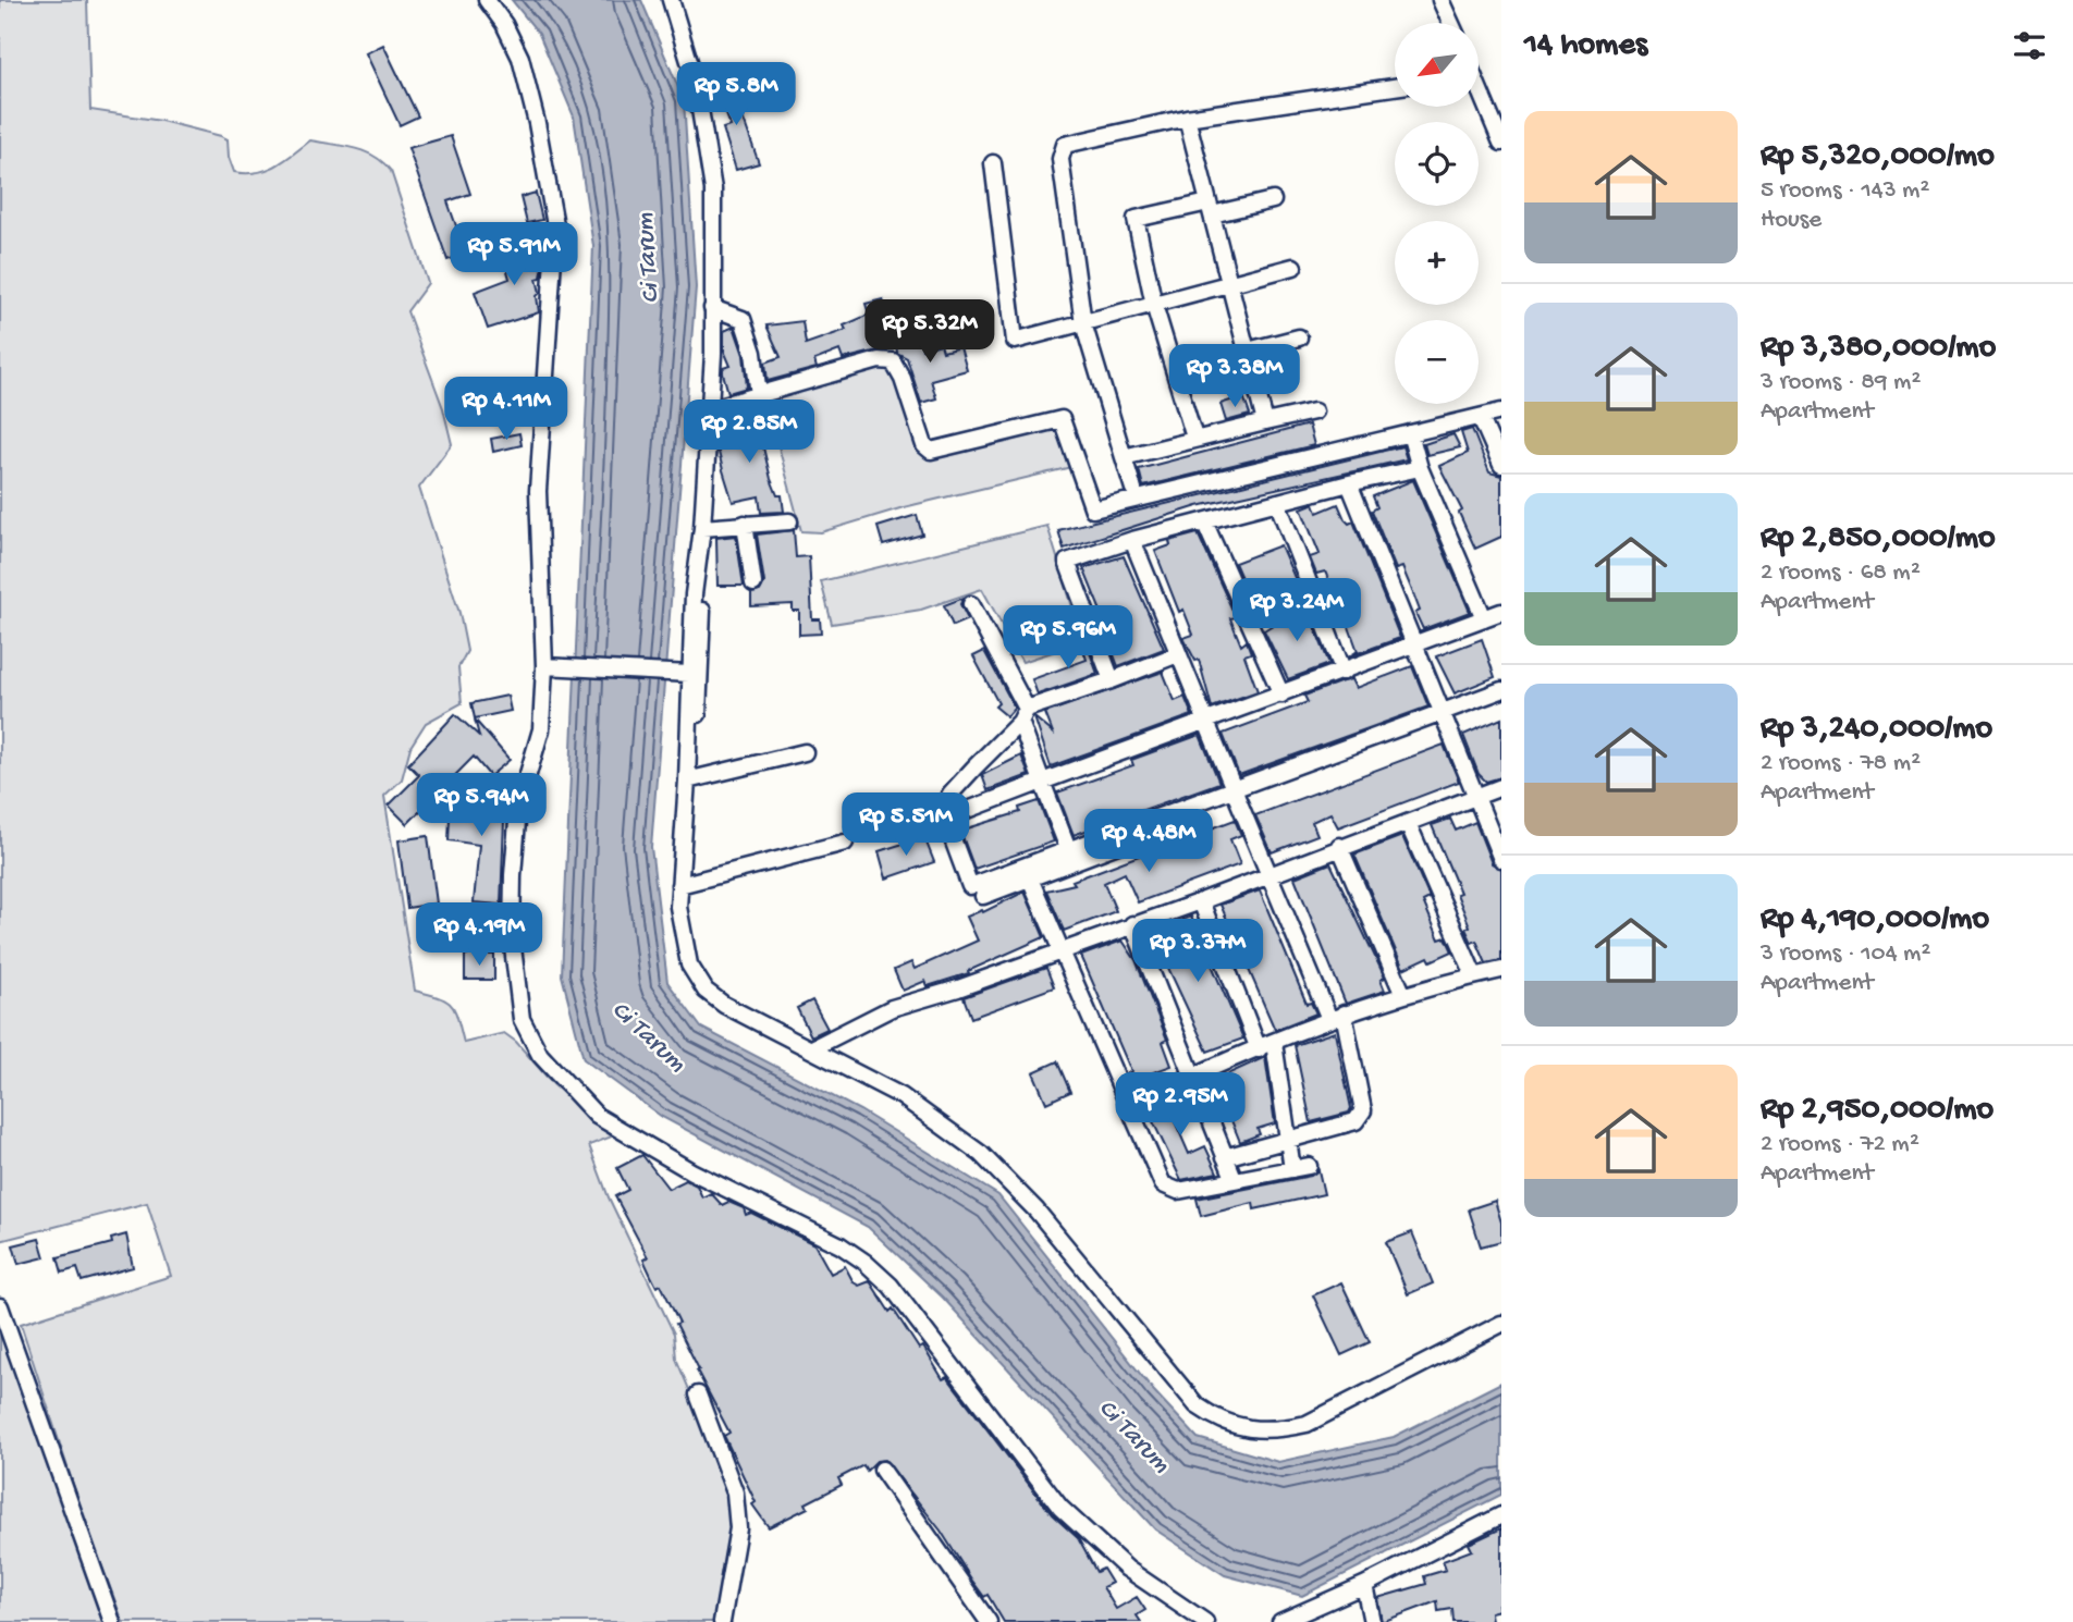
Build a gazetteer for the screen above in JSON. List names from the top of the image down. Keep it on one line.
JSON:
{"water":["Ci Tarum"],"north":"bottom left","page":{"heading":"14 homes","map_buttons":["+","−"],"price":["Rp 5.8M","Rp 5.91M","Rp 5.32M","Rp 3.38M","Rp 4.11M","Rp 2.85M","Rp 3.24M","Rp 5.96M","Rp 5.94M","Rp 5.51M","Rp 4.48M","Rp 4.19M","Rp 3.37M","Rp 2.95M"],"list":[{"name":"Rp 5,320,000/mo","note":"5 rooms · 143 m² · House"},{"name":"Rp 3,380,000/mo","note":"3 rooms · 89 m² · Apartment"},{"name":"Rp 2,850,000/mo","note":"2 rooms · 68 m² · Apartment"},{"name":"Rp 3,240,000/mo","note":"2 rooms · 78 m² · Apartment"},{"name":"Rp 4,190,000/mo","note":"3 rooms · 104 m² · Apartment"},{"name":"Rp 2,950,000/mo","note":"2 rooms · 72 m² · Apartment"}]}}
